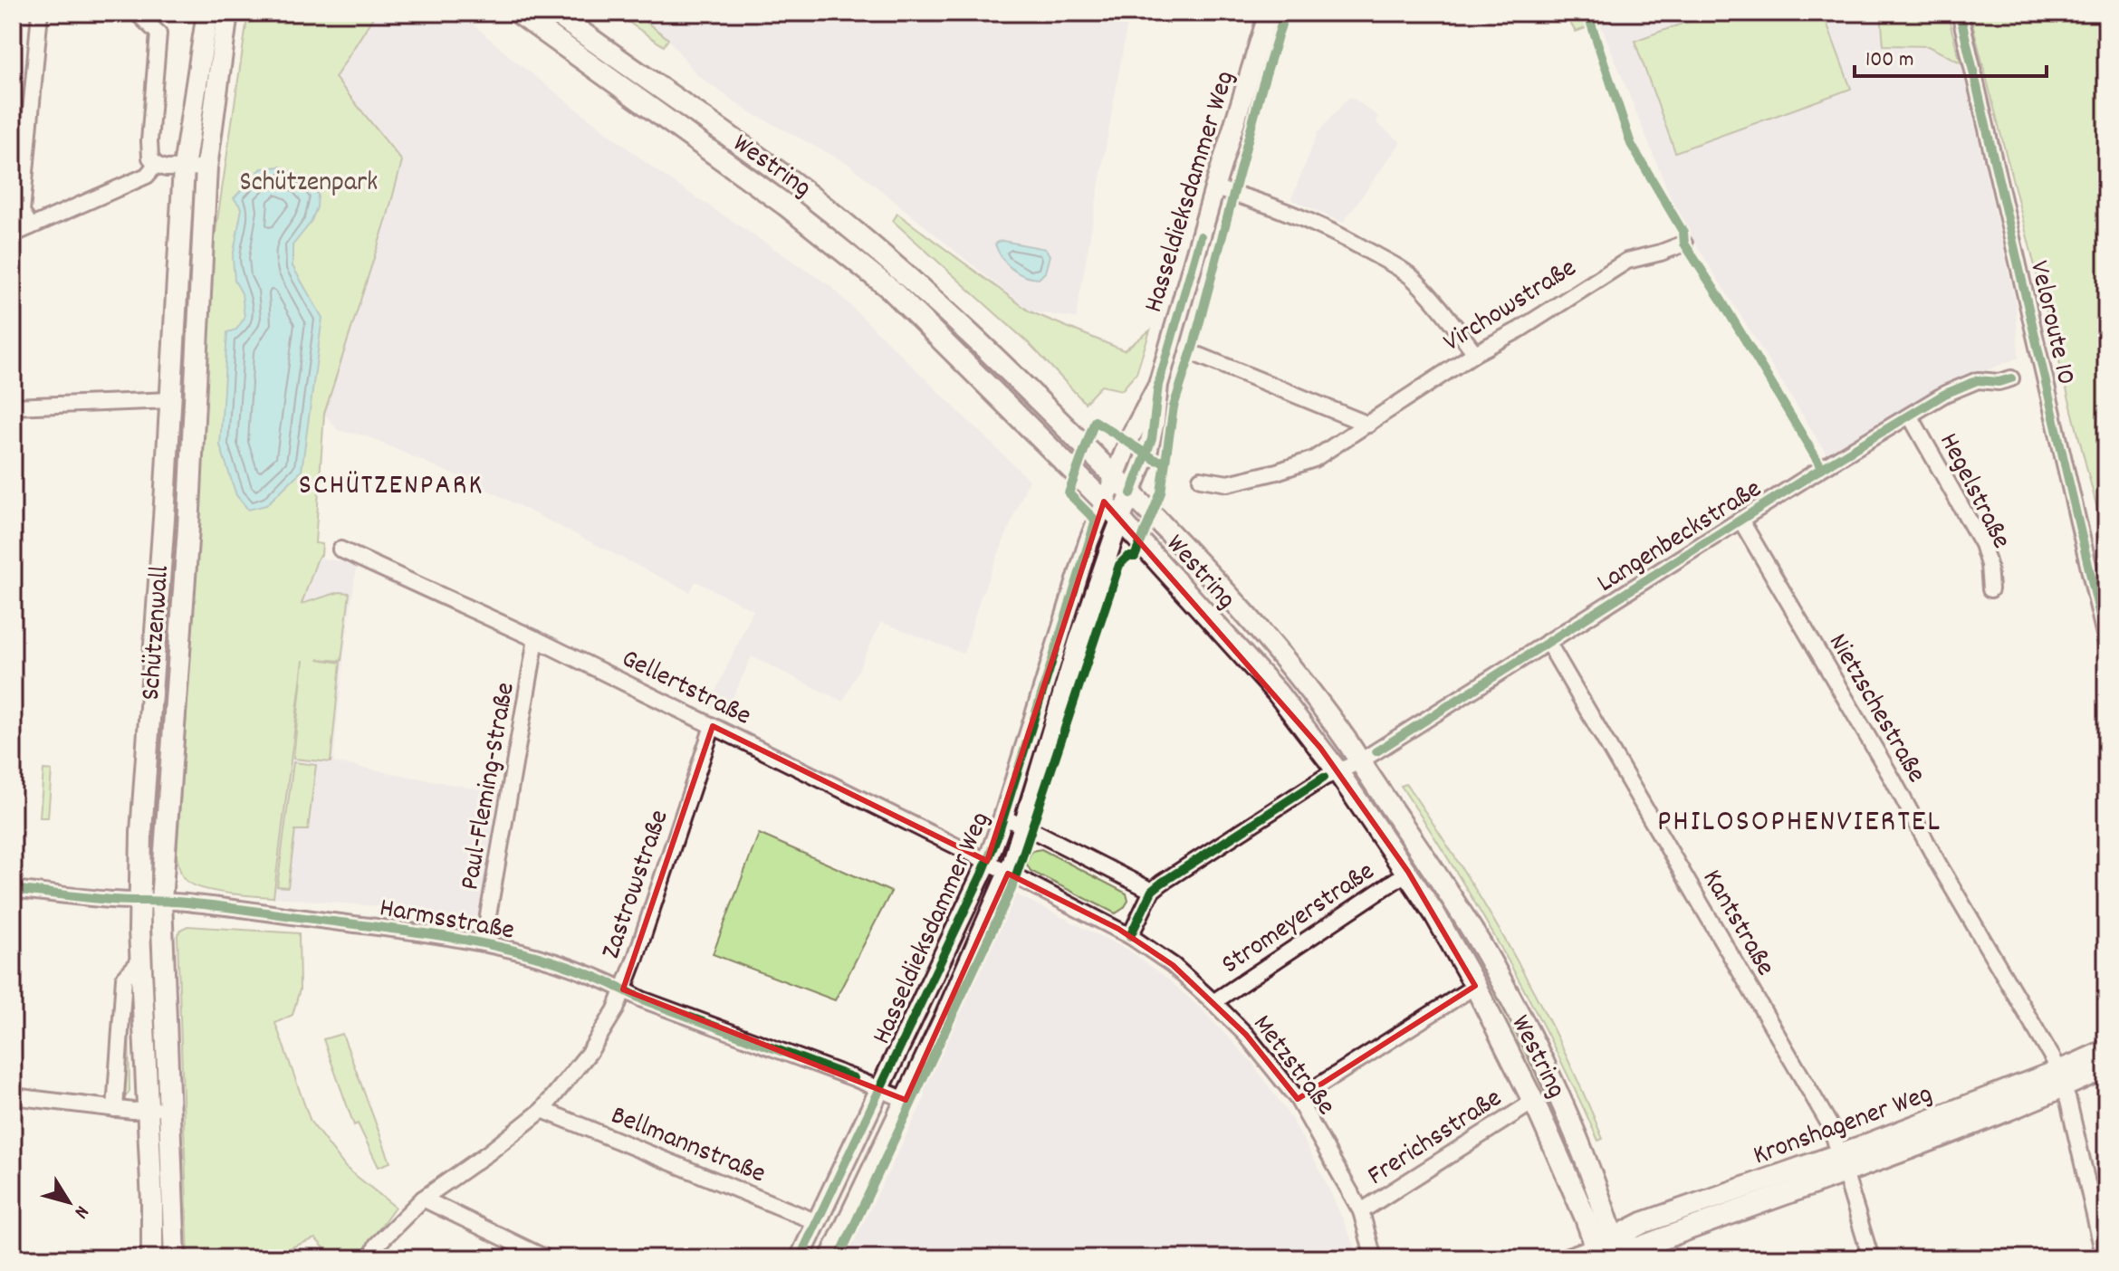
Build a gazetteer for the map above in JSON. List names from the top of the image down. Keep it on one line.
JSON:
{"streets":{"main road":["Westring","Schützenwall","Kronshagener Weg"],"street":["Hasseldieksdammer Weg","Virchowstraße","Veloroute 10","Hegelstraße","Langenbeckstraße","Gellertstraße","Nietzschestraße","Paul-Fleming-Straße","Zastrowstraße","Stromeyerstraße","Harmsstraße","Kantstraße","Metzstraße","Frerichsstraße","Bellmannstraße"]},"crossings":[["Westring","Hasseldieksdammer Weg"],["Westring","Langenbeckstraße"],["Westring","Stromeyerstraße"],["Westring","Kronshagener Weg"],["Westring","Frerichsstraße"],["Hasseldieksdammer Weg","Gellertstraße"],["Hasseldieksdammer Weg","Harmsstraße"],["Hasseldieksdammer Weg","Metzstraße"],["Hasseldieksdammer Weg","Bellmannstraße"],["Hegelstraße","Langenbeckstraße"],["Langenbeckstraße","Nietzschestraße"],["Langenbeckstraße","Kantstraße"],["Schützenwall","Harmsstraße"],["Gellertstraße","Paul-Fleming-Straße"],["Gellertstraße","Zastrowstraße"],["Gellertstraße","Metzstraße"],["Nietzschestraße","Kronshagener Weg"],["Paul-Fleming-Straße","Harmsstraße"],["Zastrowstraße","Harmsstraße"],["Zastrowstraße","Bellmannstraße"],["Stromeyerstraße","Metzstraße"],["Kantstraße","Kronshagener Weg"],["Metzstraße","Frerichsstraße"]],"districts":["SCHÜTZENPARK","PHILOSOPHENVIERTEL"],"parks":["Schützenpark"],"scale_bar":"100 m","north":"bottom right"}
